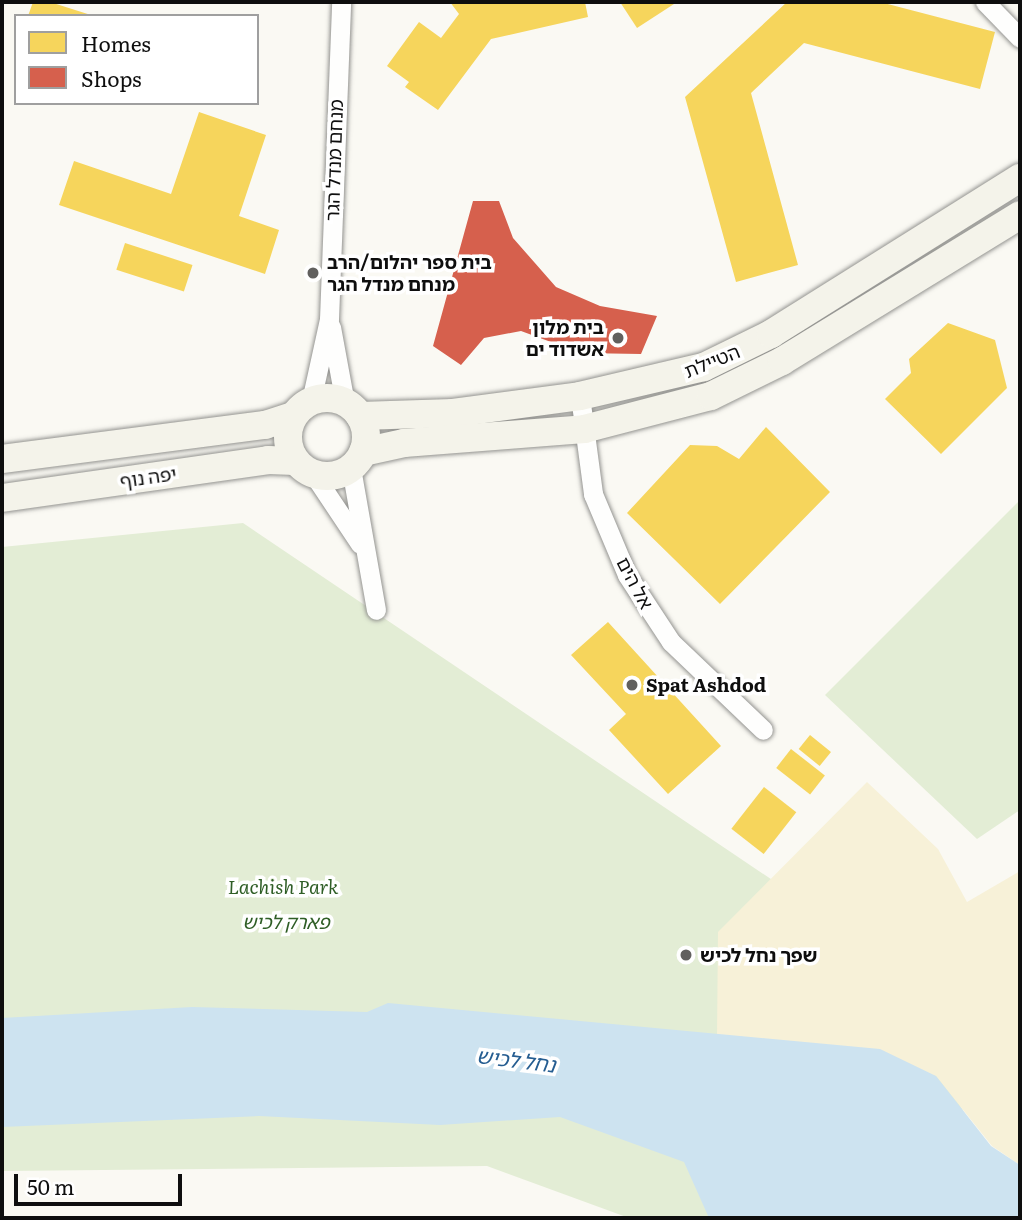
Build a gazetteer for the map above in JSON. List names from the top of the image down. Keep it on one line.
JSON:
{"streets":{"main road":["הטיילת","יפה נוף"],"street":["מנחם מנדל הגר","אל הים"]},"crossings":[["הטיילת","יפה נוף"],["הטיילת","אל הים"]],"water":["נחל לכיש"],"parks":["Lachish Park","פארק לכיש"],"places":["בית ספר יהלום/הרב מנחם מנדל הגר","בית מלון אשדוד ים","Spat Ashdod","שפך נחל לכיש"],"legend":["Homes","Shops"],"scale_bar":"50 m"}
